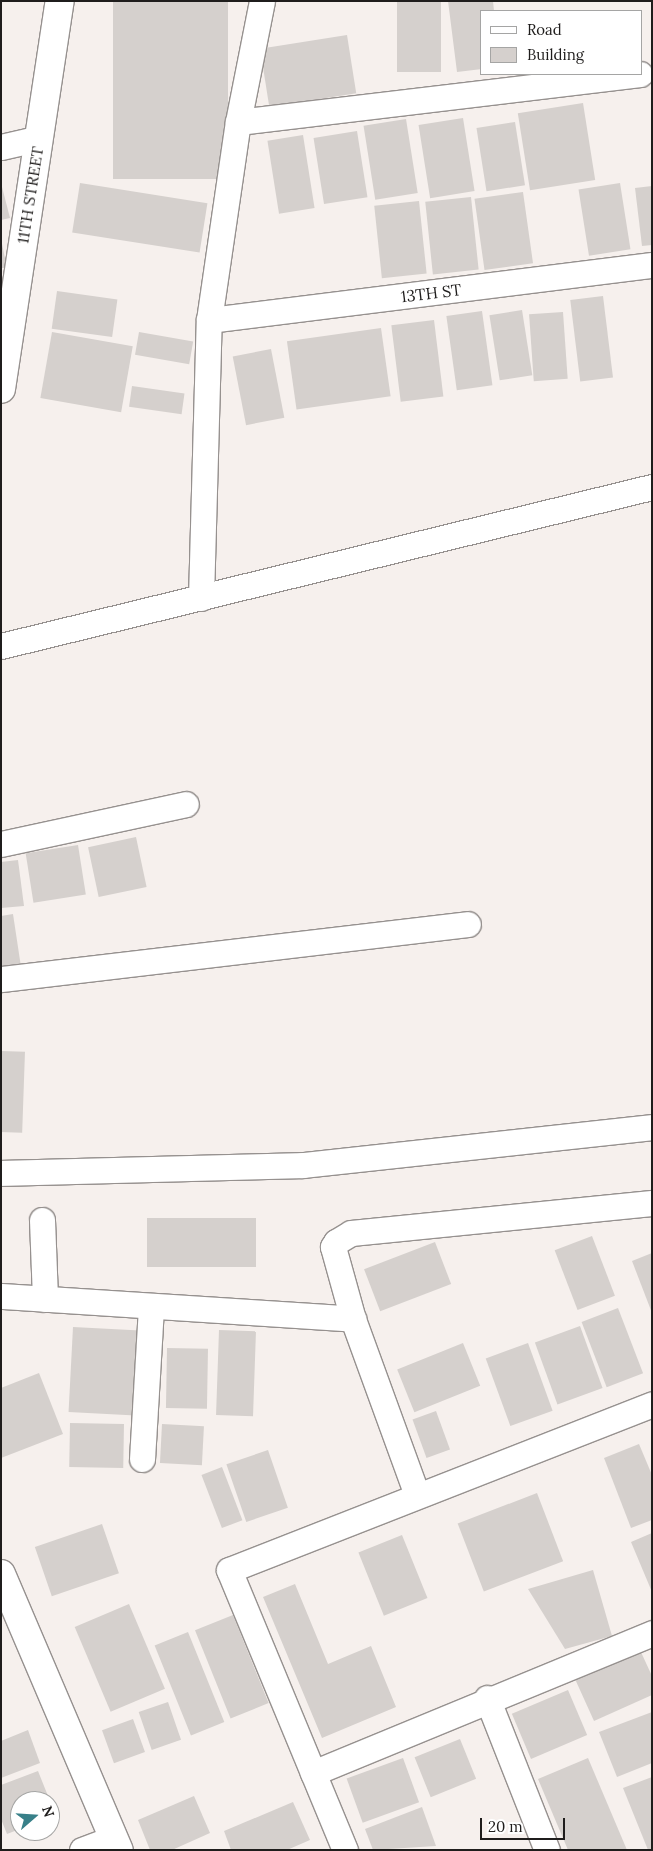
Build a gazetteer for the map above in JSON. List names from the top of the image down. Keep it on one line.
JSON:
{"streets":{"street":["11TH STREET","13TH ST"]},"legend":["Road","Building"],"scale_bar":"20 m","north":"right"}
